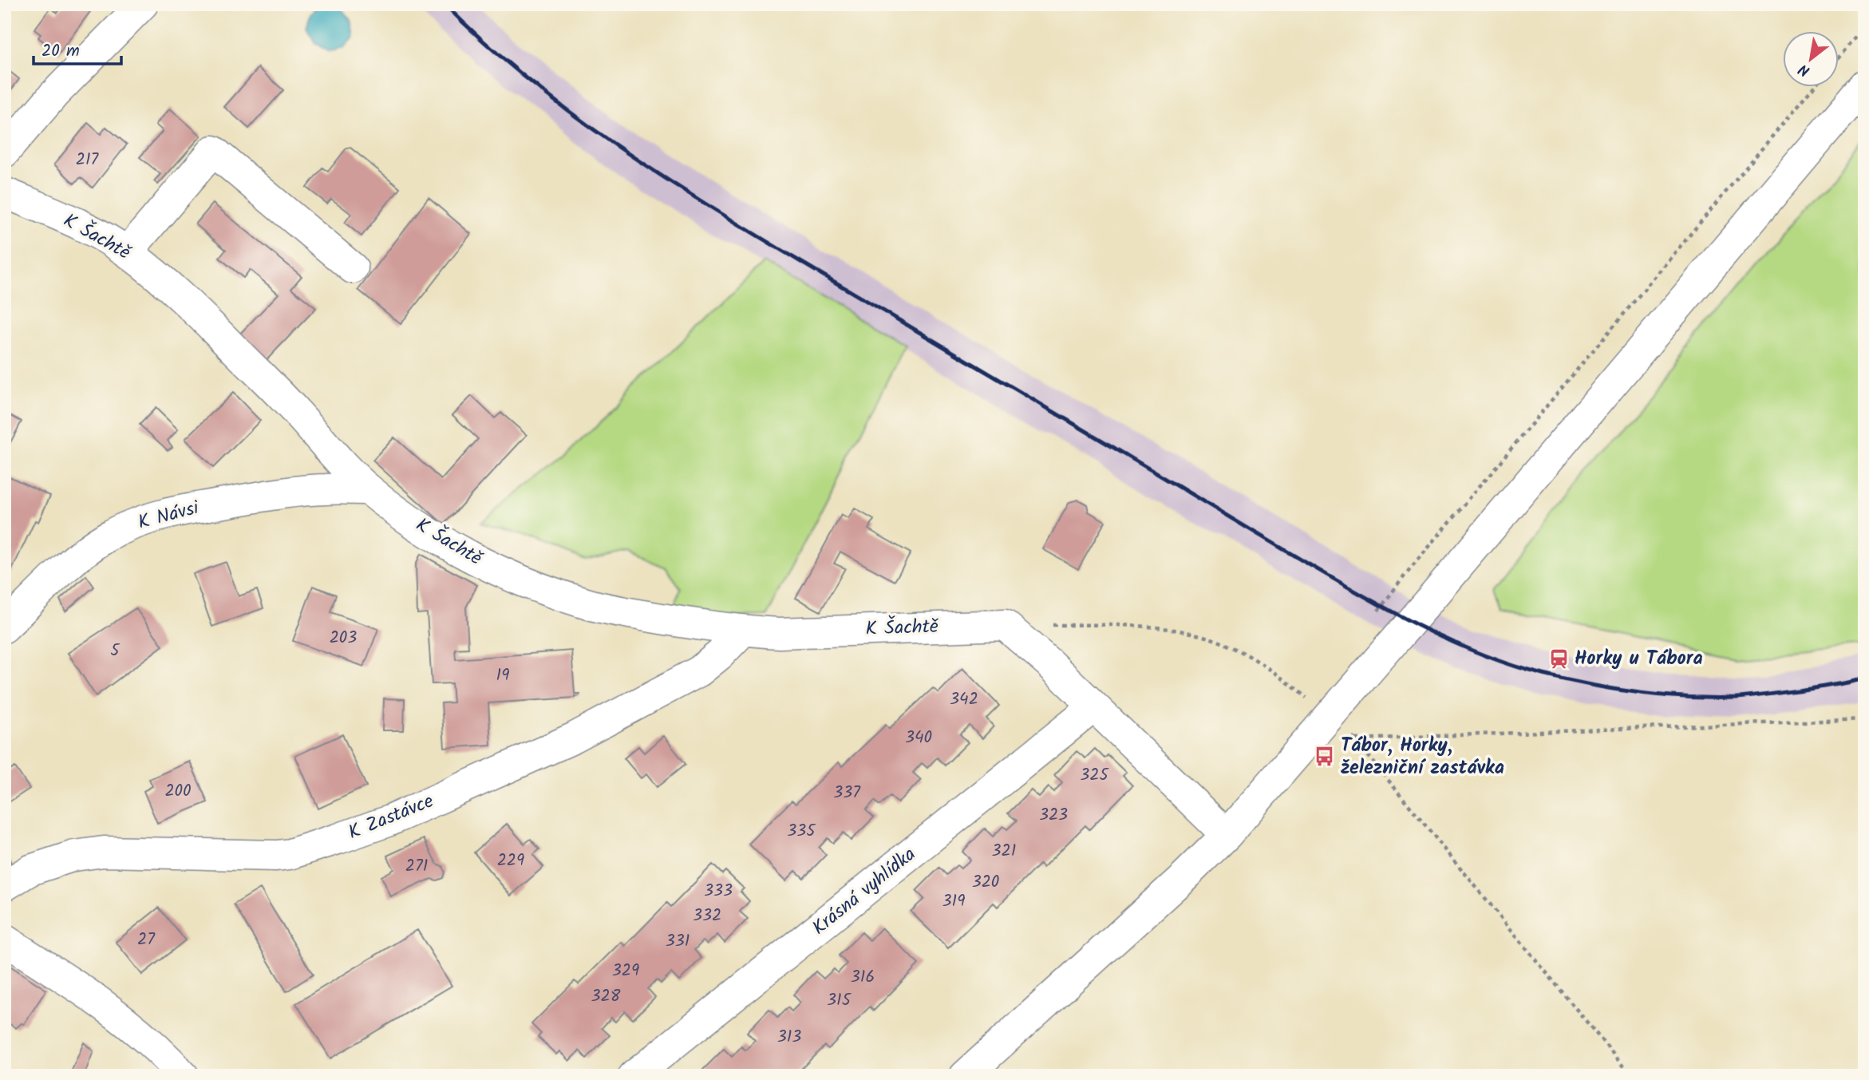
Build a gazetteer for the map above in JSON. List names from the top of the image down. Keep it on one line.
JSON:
{"streets":{"street":["K Šachtě","K Návsi","K Zastávce","Krásná vyhlídka"]},"crossings":[["K Šachtě","K Návsi"],["K Šachtě","K Zastávce"]],"places":{"station":["Horky u Tábora"],"bus stop":["Tábor, Horky, železniční zastávka"]},"house_numbers":["217","203","5","19","342","340","325","200","337","323","335","321","229","271","320","333","319","332","27","331","329","316","328","315","313"],"scale_bar":"20 m","north":"bottom left"}
